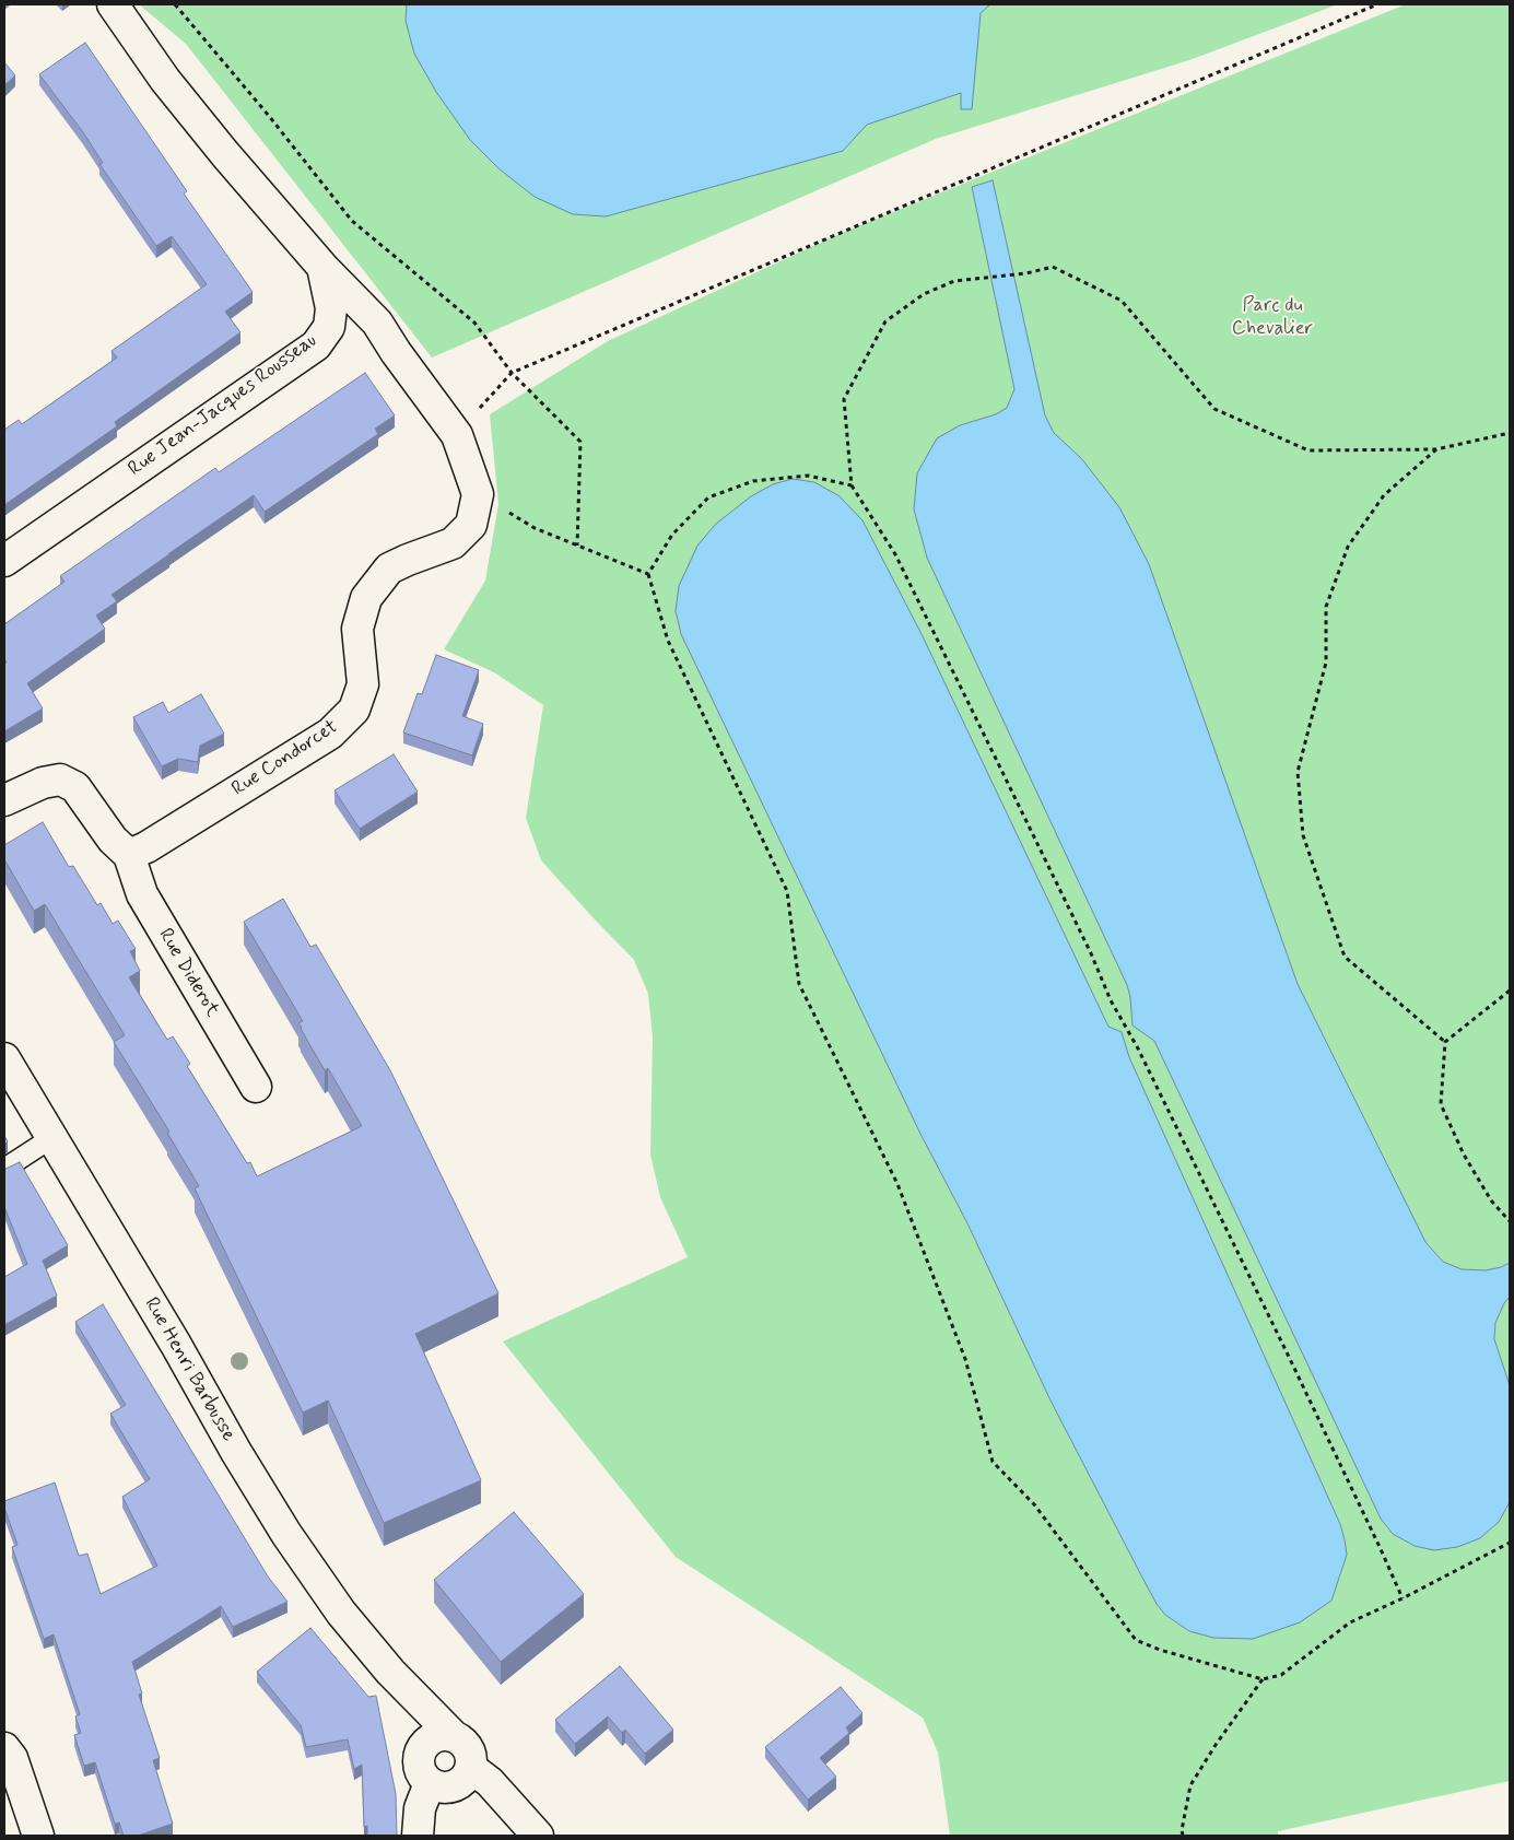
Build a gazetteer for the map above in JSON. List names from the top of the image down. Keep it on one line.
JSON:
{"streets":{"street":["Rue Jean-Jacques Rousseau","Rue Condorcet","Rue Diderot","Rue Henri Barbusse"]},"crossings":[["Rue Condorcet","Rue Diderot"]],"parks":["Parc du Chevalier"]}
